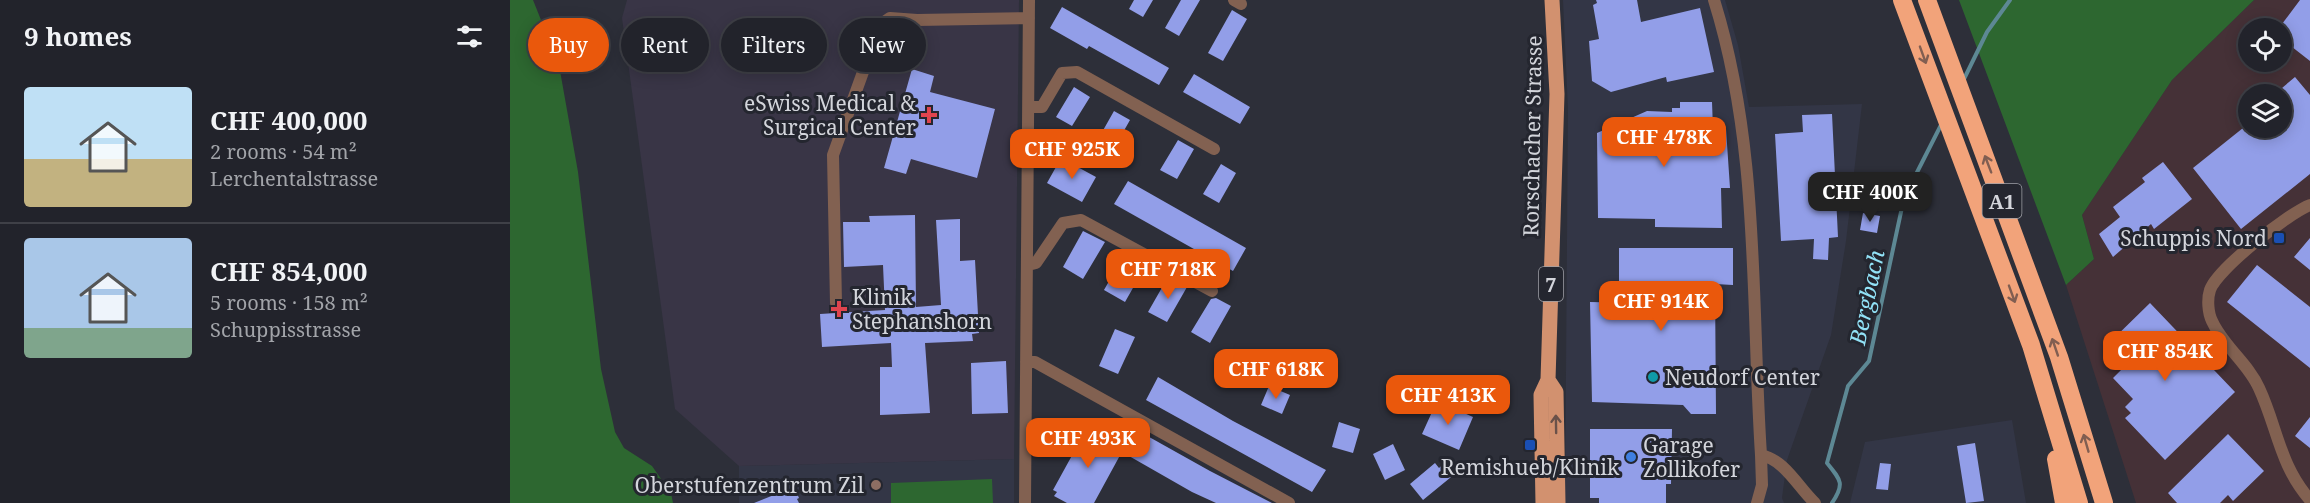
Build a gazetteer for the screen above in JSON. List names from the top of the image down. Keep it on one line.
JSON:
{"streets":{"highway":["A1"],"main road":["Rorschacher Strasse","7"]},"water":["Bergbach"],"places":{"health":["eSwiss Medical & Surgical Center","Klinik Stephanshorn"],"transit":["Schuppis Nord","Remishueb/Klinik"],"other":["Neudorf Center","Garage Zollikofer","Oberstufenzentrum Zil"]},"page":{"heading":"9 homes","chip":["Buy","Rent","Filters","New"],"list":[{"name":"CHF 400,000","note":"2 rooms · 54 m² · Lerchentalstrasse"},{"name":"CHF 854,000","note":"5 rooms · 158 m² · Schuppisstrasse"}],"price":["CHF 478K","CHF 925K","CHF 400K","CHF 718K","CHF 914K","CHF 854K","CHF 618K","CHF 413K","CHF 493K"]}}
